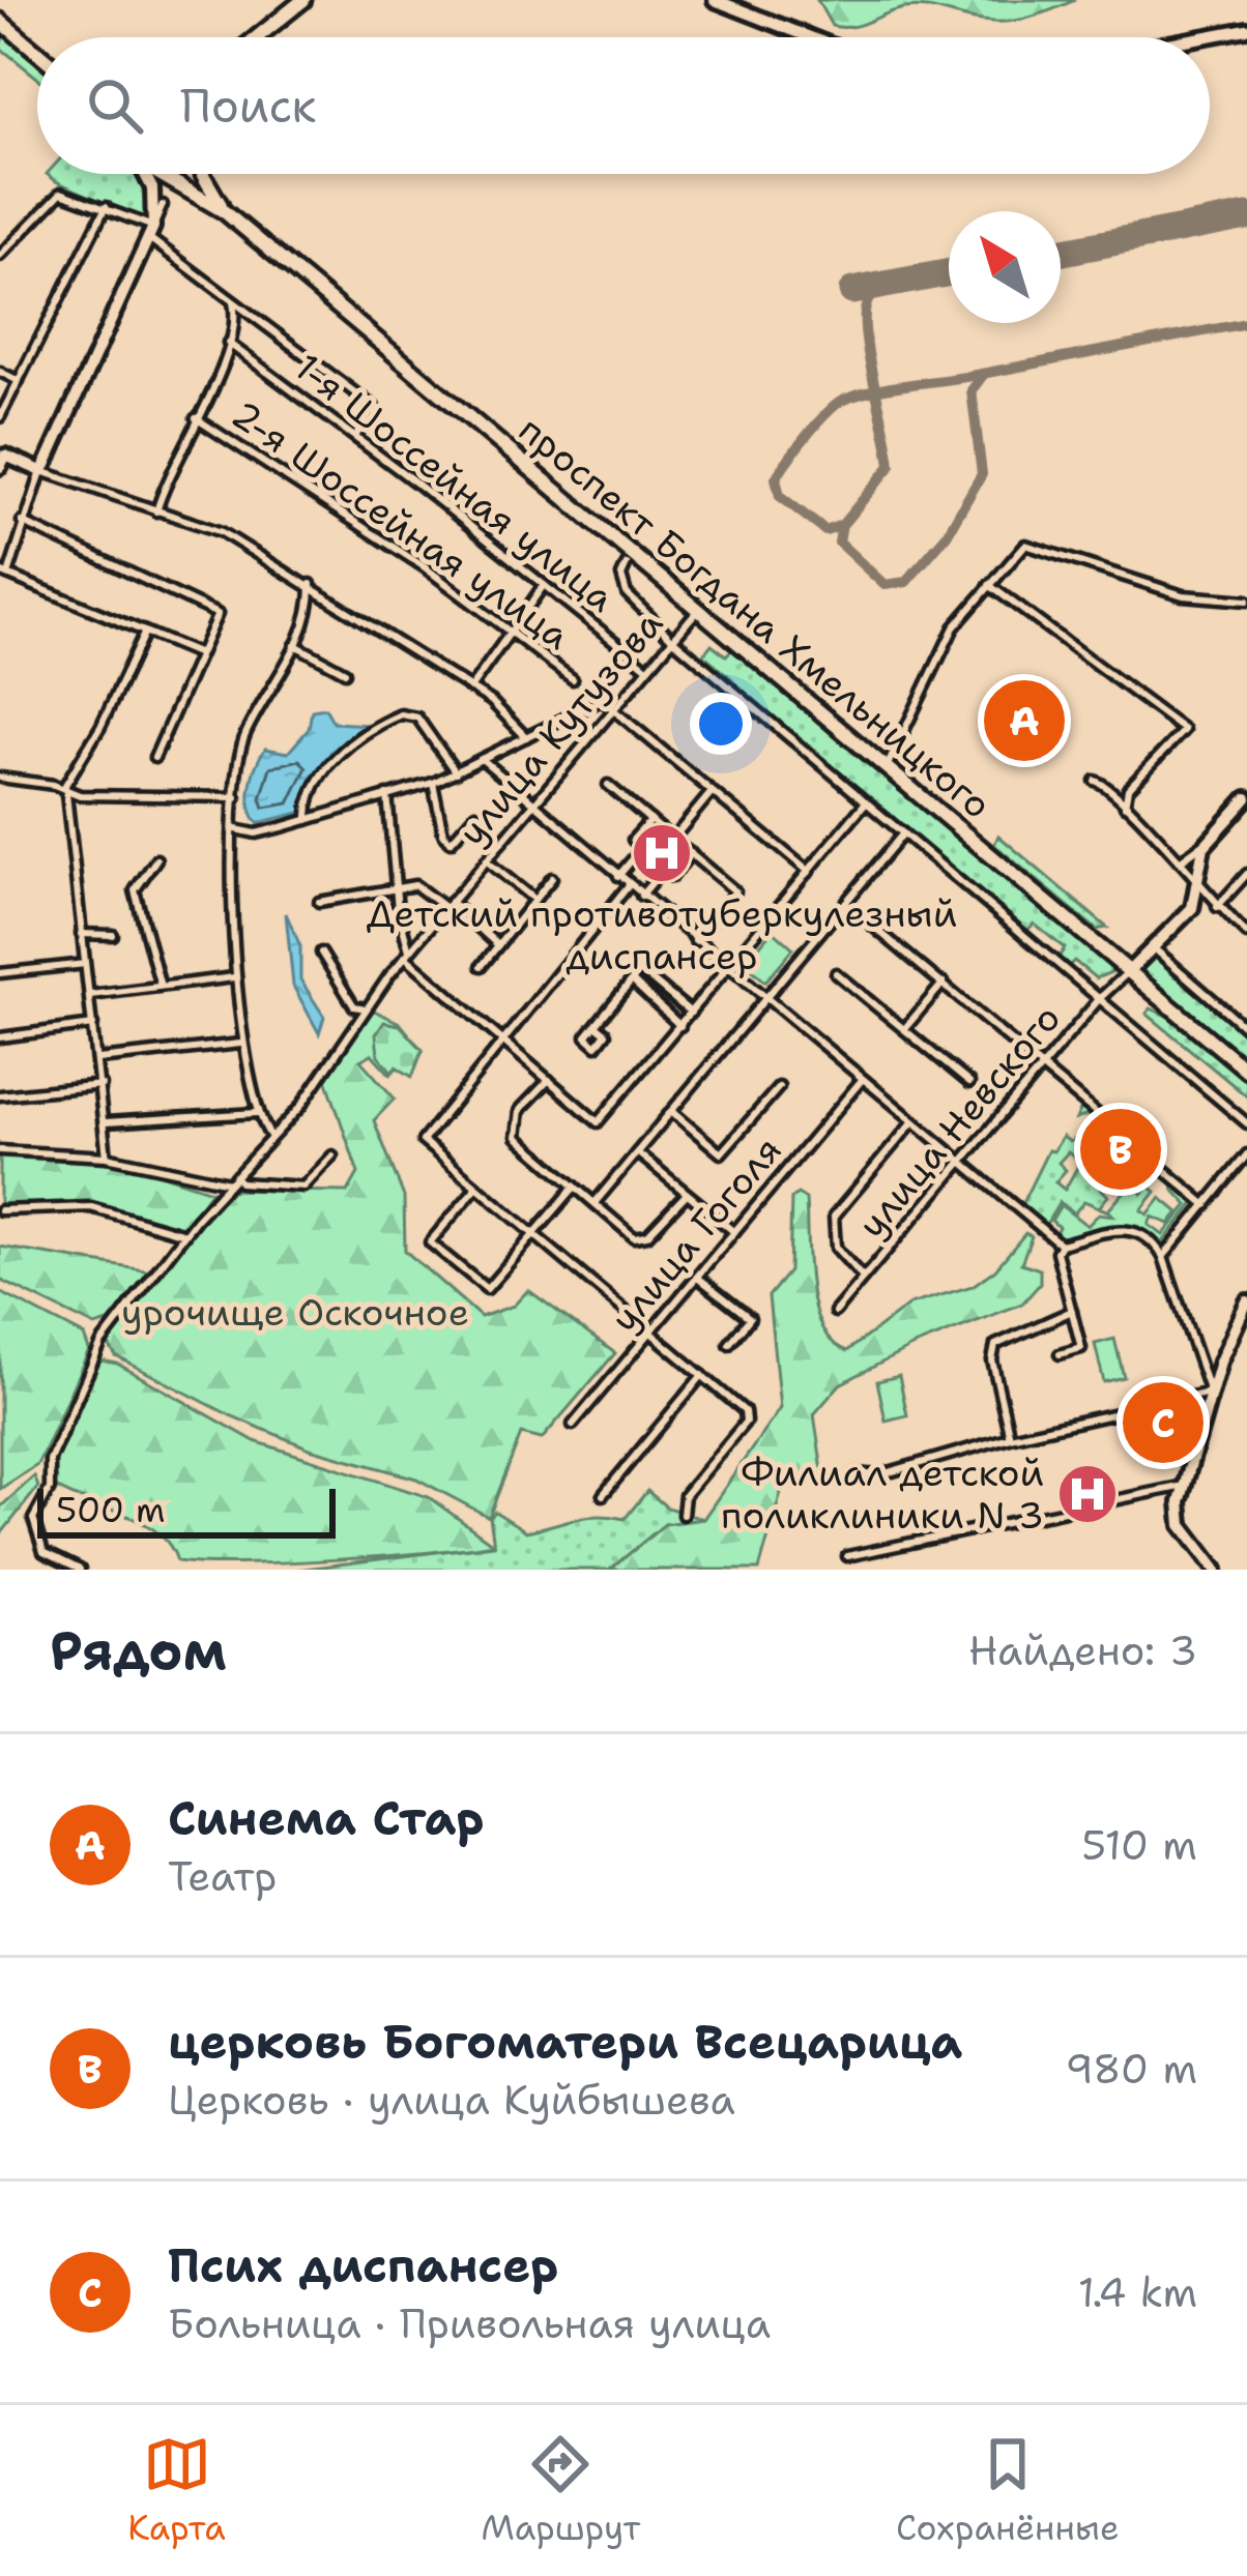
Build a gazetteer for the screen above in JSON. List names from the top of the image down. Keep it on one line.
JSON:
{"streets":{"main road":["проспект Богдана Хмельницкого"],"street":["1-я Шоссейная улица","2-я Шоссейная улица","улица Кутузова","улица Невского","улица Гоголя"]},"crossings":[["1-я Шоссейная улица","улица Кутузова"],["проспект Богдана Хмельницкого","улица Кутузова"],["проспект Богдана Хмельницкого","улица Невского"]],"parks":["урочище Оскочное"],"places":{"hospital":["Детский противотуберкулезный диспансер","Филиал детской поликлиники N 3"]},"scale_bar":"500 m","north":"top left","page":{"search":"Поиск","pins":["A","B","C"],"scale":"500 m","heading":["Рядом","Найдено: 3"],"list":[{"mark":"A","name":"Синема Стар","note":"Театр","value":"510 m"},{"mark":"B","name":"церковь Богоматери Всецарица","note":"Церковь · улица Куйбышева","value":"980 m"},{"mark":"C","name":"Псих диспансер","note":"Больница · Привольная улица","value":"1.4 km"}],"nav":["Карта","Маршрут","Сохранённые"]}}
